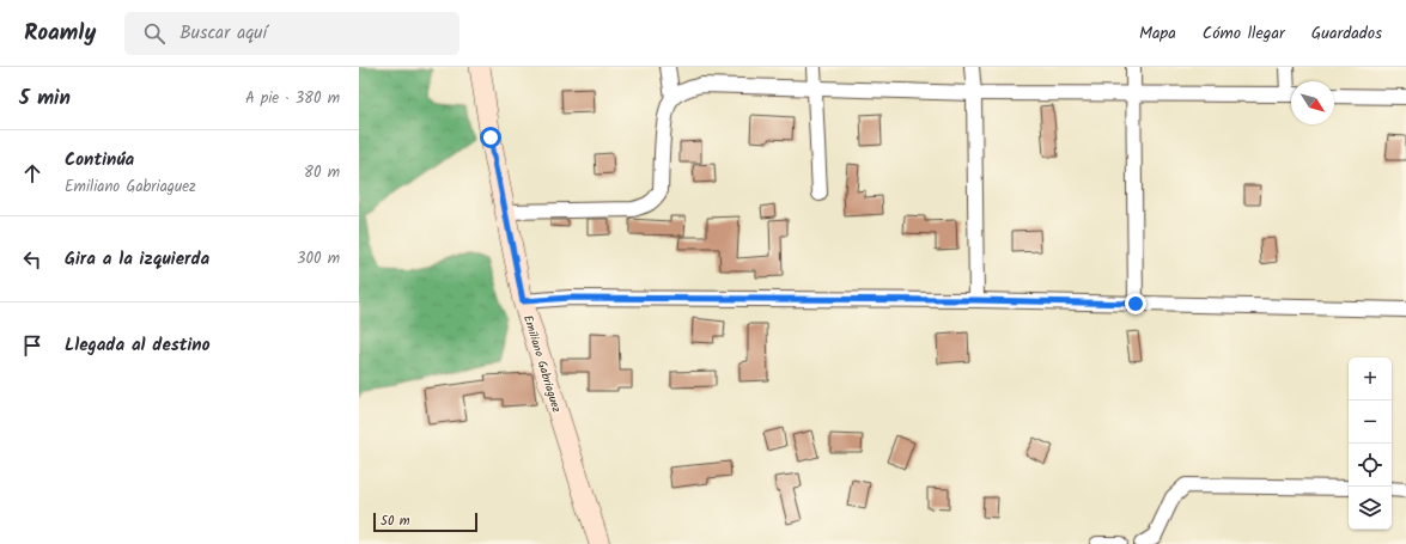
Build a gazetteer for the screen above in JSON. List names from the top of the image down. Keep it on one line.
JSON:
{"streets":{"main road":["Emiliano Gabriaguez"]},"scale_bar":"50 m","north":"bottom right","page":{"header":"Roamly","search":"Buscar aquí","nav":["Mapa","Cómo llegar","Guardados"],"heading":["5 min","A pie · 380 m"],"list":[["Continúa","Emiliano Gabriaguez","80 m"],["Gira a la izquierda","300 m"],"Llegada al destino"],"map_buttons":["+","−"],"scale":"50 m"}}
